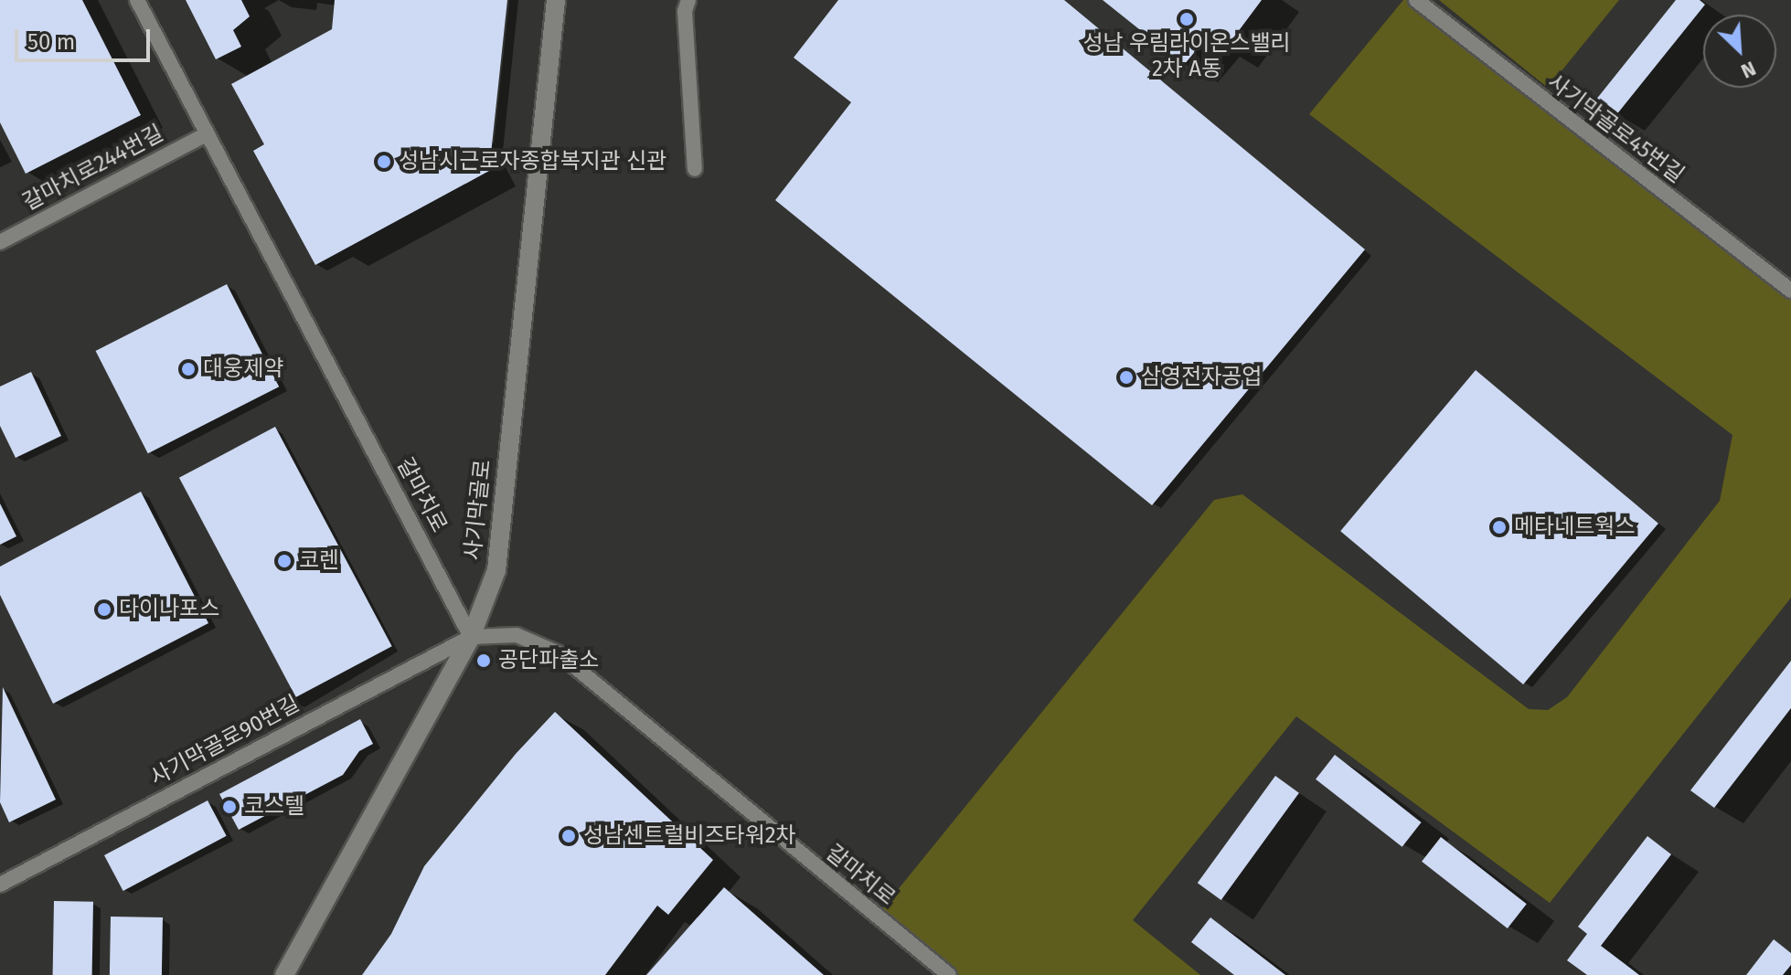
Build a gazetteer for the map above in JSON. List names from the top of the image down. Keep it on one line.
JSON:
{"streets":{"street":["사기막골로45번길","갈마치로244번길","갈마치로","사기막골로","사기막골로90번길"]},"crossings":[["갈마치로244번길","갈마치로"],["갈마치로","사기막골로"],["갈마치로","사기막골로90번길"],["사기막골로","사기막골로90번길"]],"places":["성남 우림라이온스밸리 2차 A동","성남시근로자종합복지관 신관","대웅제약","삼영전자공업","메타네트웍스","코렌","다이나포스","공단파출소","코스텔","성남센트럴비즈타워2차"],"scale_bar":"50 m","north":"bottom right"}
